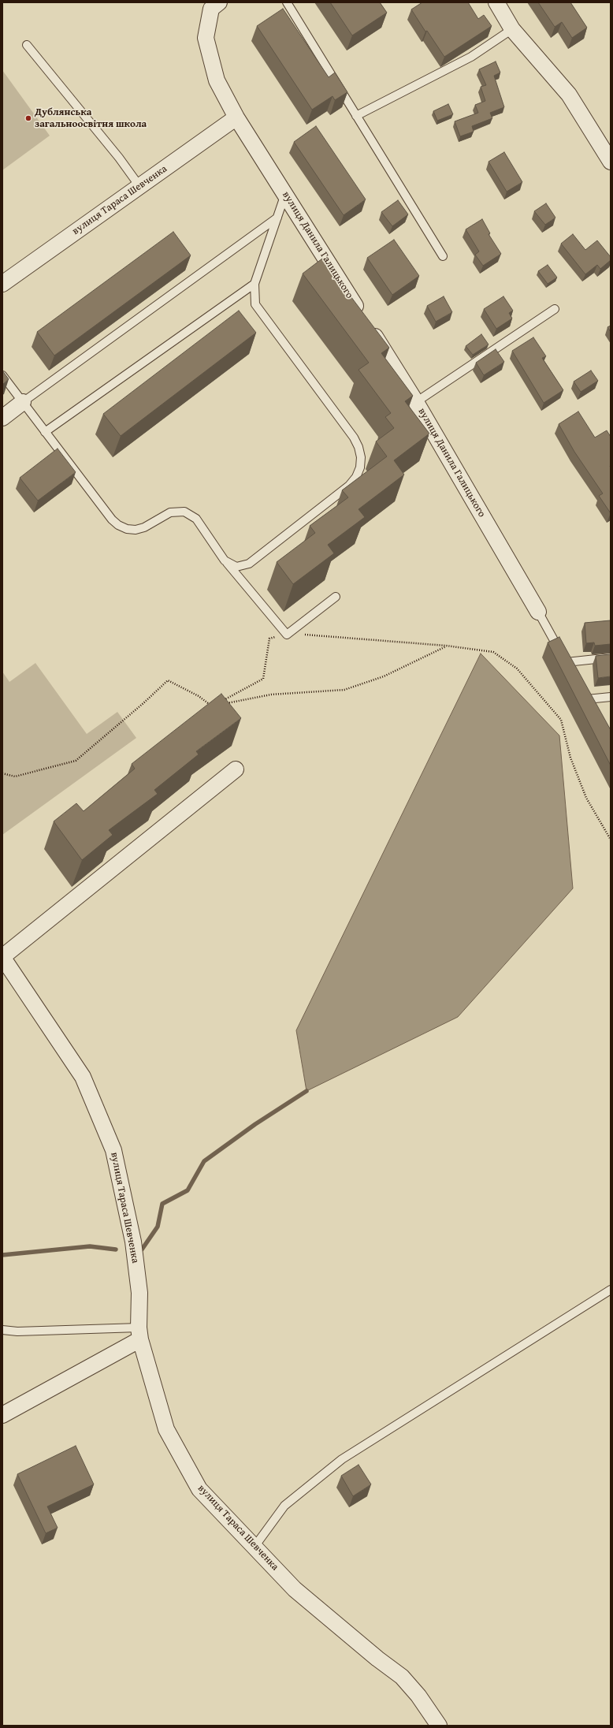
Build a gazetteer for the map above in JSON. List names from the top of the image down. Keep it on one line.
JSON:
{"streets":{"street":["вулиця Тараса Шевченка","вулиця Данила Галицького"]},"crossings":[["вулиця Тараса Шевченка","вулиця Данила Галицького"]],"places":["Дублянська загальноосвітня школа"]}
